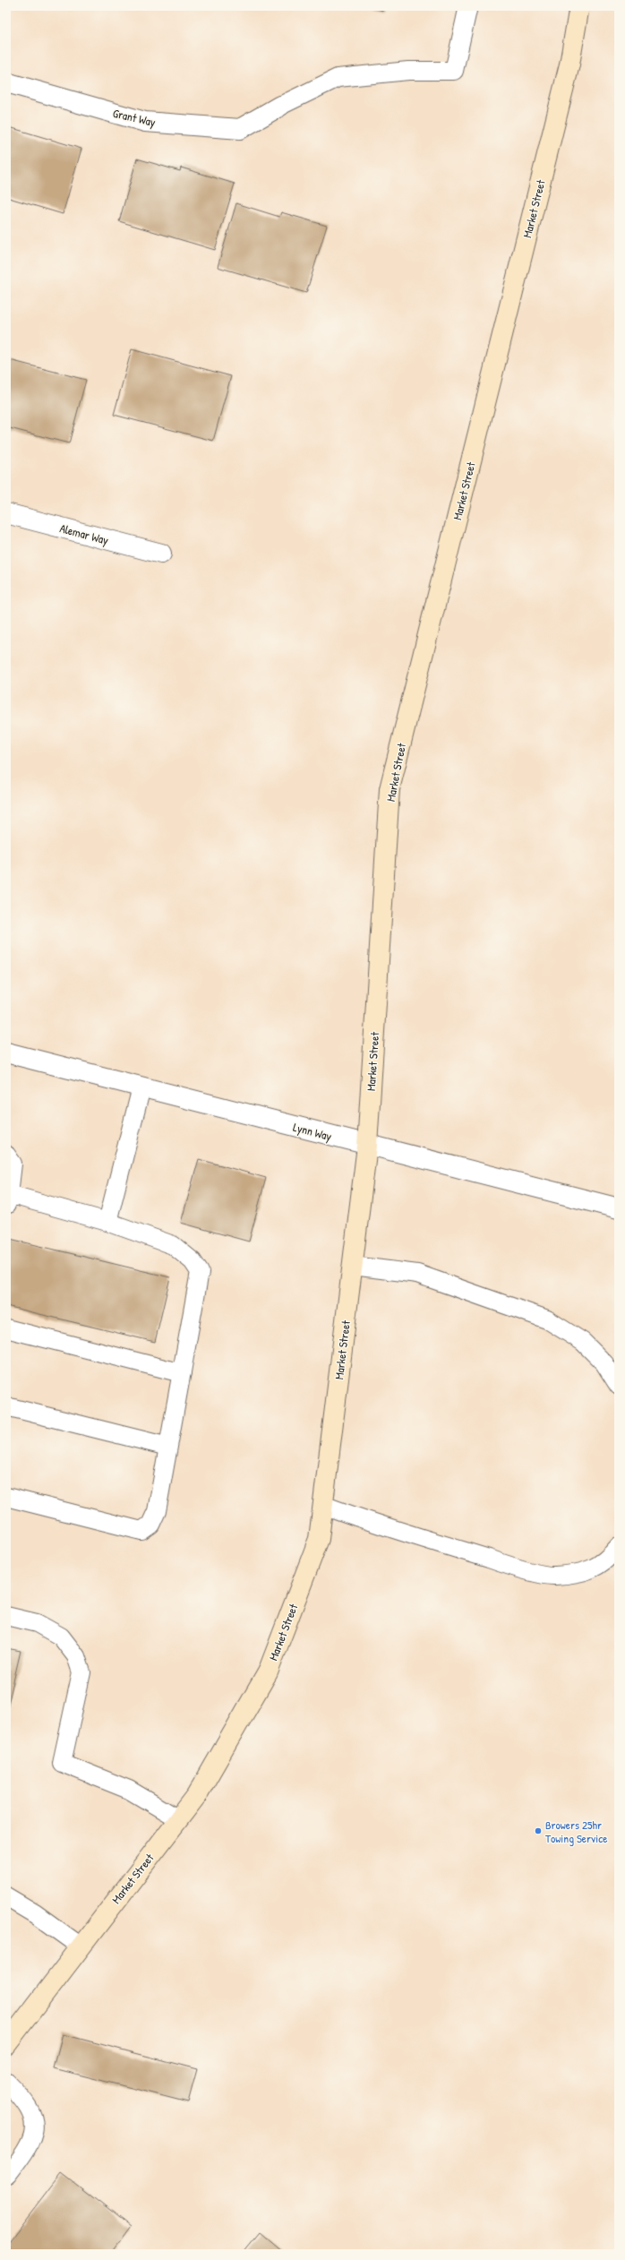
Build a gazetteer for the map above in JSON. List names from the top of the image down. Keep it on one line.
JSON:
{"streets":{"main road":["Market Street"],"street":["Grant Way","Alemar Way","Lynn Way"]},"crossings":[["Market Street","Lynn Way"]],"places":["Browers 25hr Towing Service"]}
